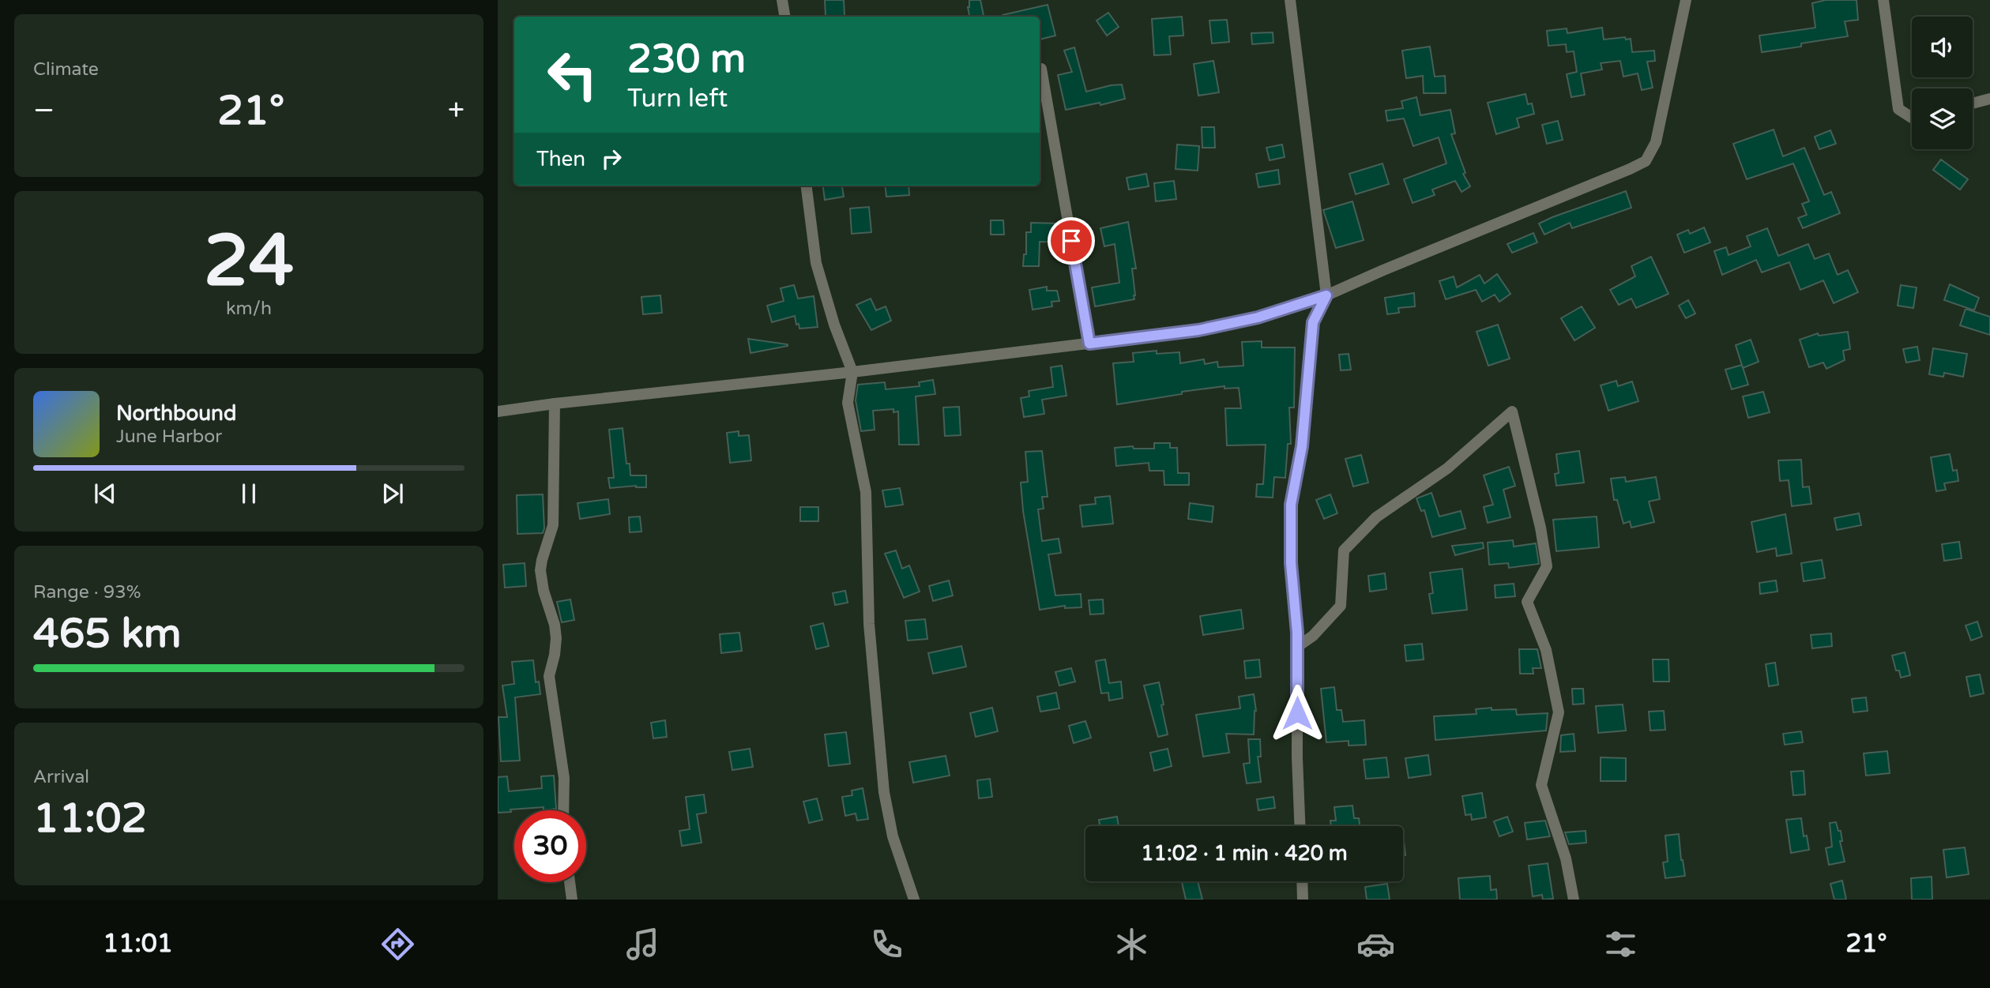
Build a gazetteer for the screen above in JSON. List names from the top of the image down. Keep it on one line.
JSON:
{"page":{"tile":["Climate",["24","km/h"],["Range · 93%","465 km"],["Arrival","11:02"]],"turn":["230 m","Turn left"],"heat":["−","21°","+"],"then":"Then","song":["Northbound","June Harbor"],"limit":"30","trip":"11:02 · 1 min · 420 m","tabs":["11:01","21°"]}}
